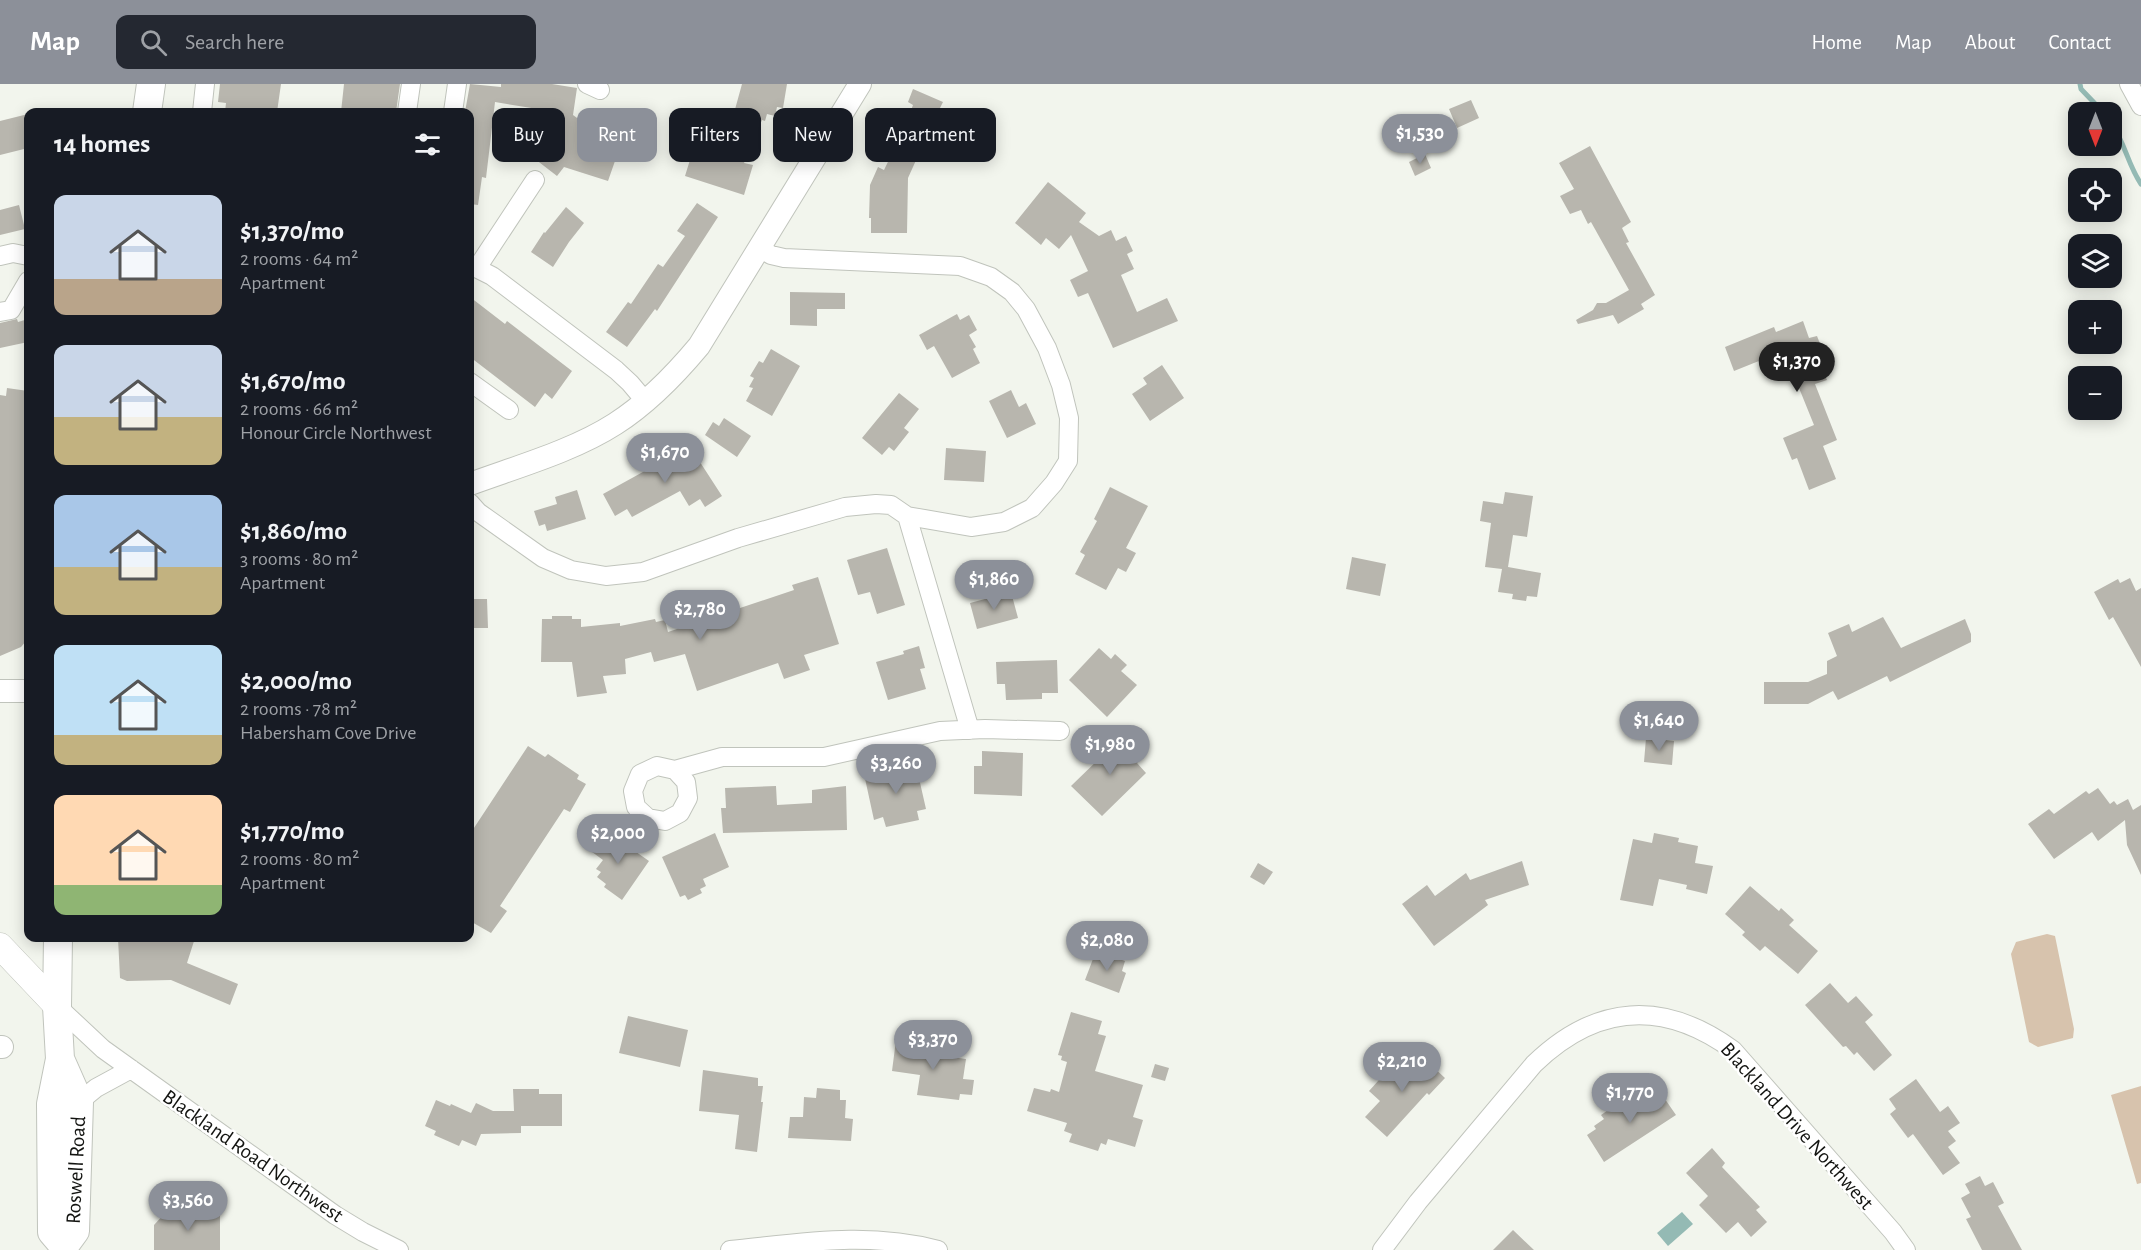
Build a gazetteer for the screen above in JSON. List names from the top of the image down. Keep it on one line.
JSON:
{"streets":{"main road":["Roswell Road"],"street":["Blackland Drive Northwest","Blackland Road Northwest"]},"crossings":[["Blackland Road Northwest","Roswell Road"]],"north":"bottom","page":{"header":"Map","search":"Search here","nav":["Home","Map","About","Contact"],"map_buttons":["+","−"],"chip":["Buy","Rent","Filters","New","Apartment"],"heading":"14 homes","price":["$1,530","$1,370","$1,670","$1,860","$2,780","$1,640","$1,980","$3,260","$2,000","$2,080","$3,370","$2,210","$1,770","$3,560"],"list":[{"name":"$1,370/mo","note":"2 rooms · 64 m² · Apartment"},{"name":"$1,670/mo","note":"2 rooms · 66 m² · Honour Circle Northwest"},{"name":"$1,860/mo","note":"3 rooms · 80 m² · Apartment"},{"name":"$2,000/mo","note":"2 rooms · 78 m² · Habersham Cove Drive"},{"name":"$1,770/mo","note":"2 rooms · 80 m² · Apartment"}]}}
